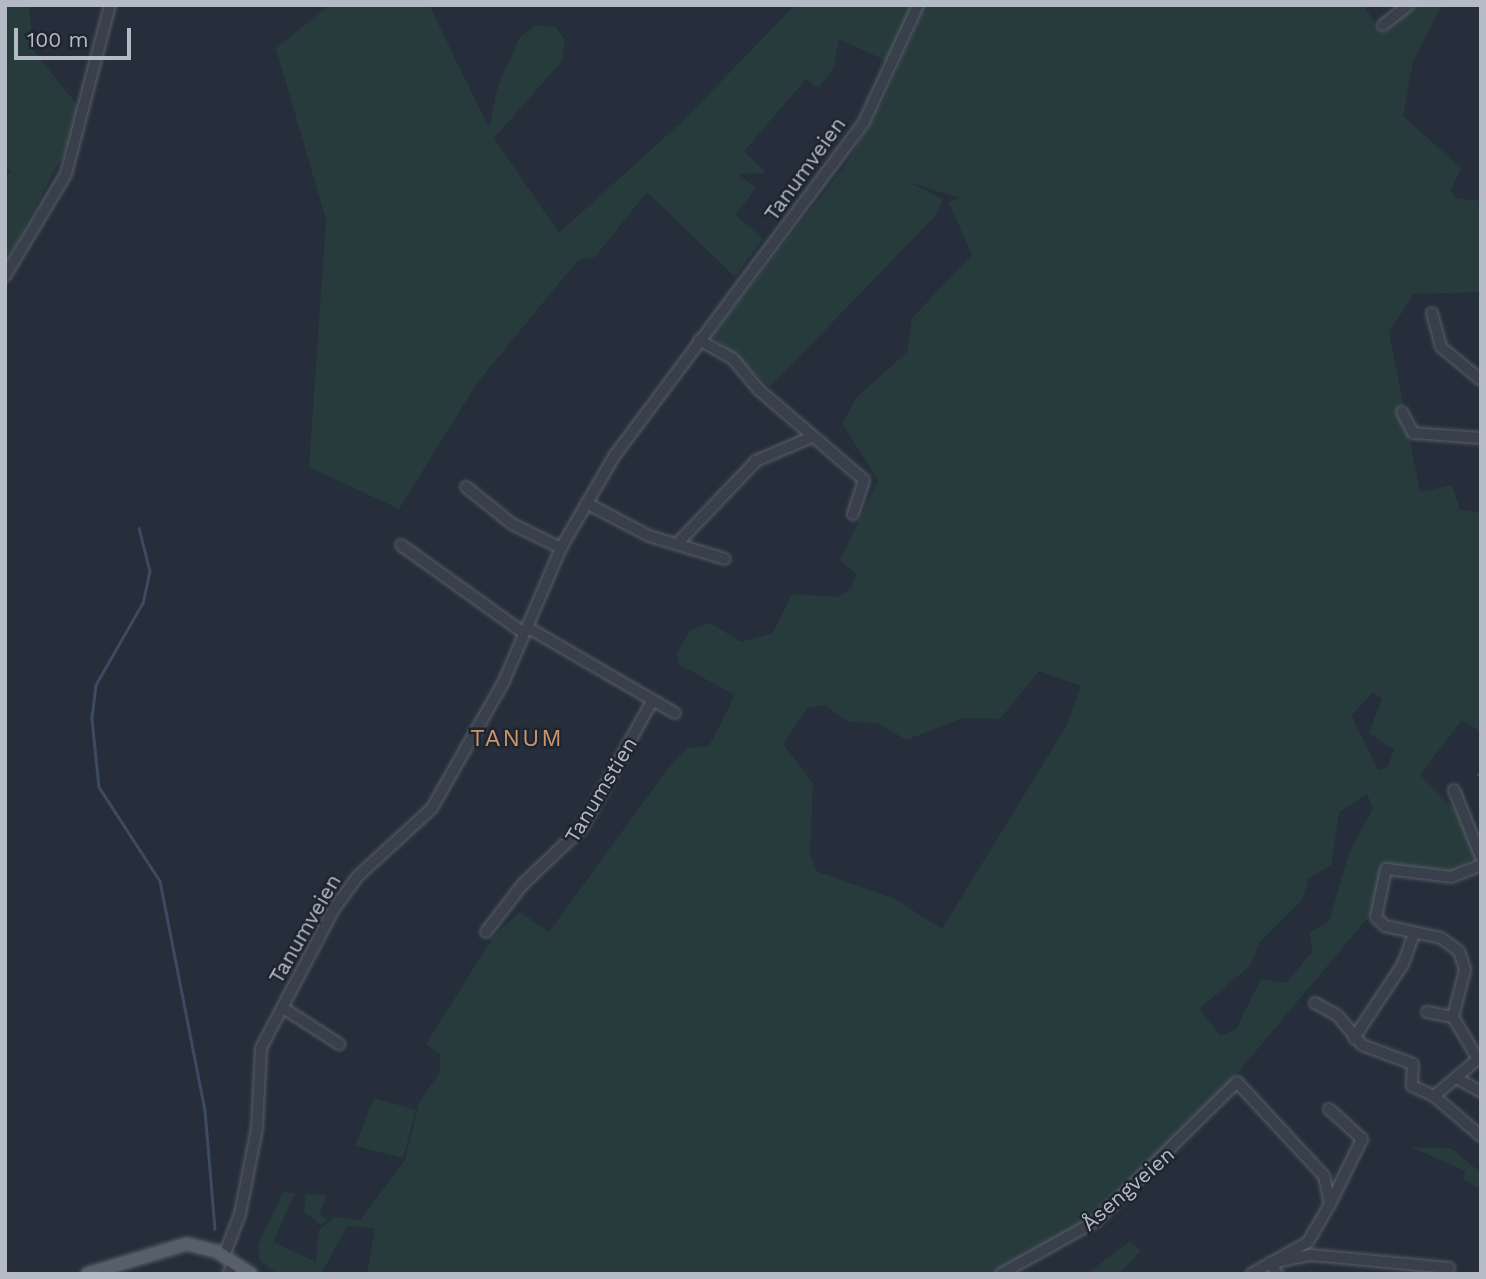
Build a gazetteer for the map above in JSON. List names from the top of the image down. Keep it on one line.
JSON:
{"streets":{"street":["Tanumveien","Tanumstien","Åsengveien"]},"districts":["TANUM"],"scale_bar":"100 m"}
